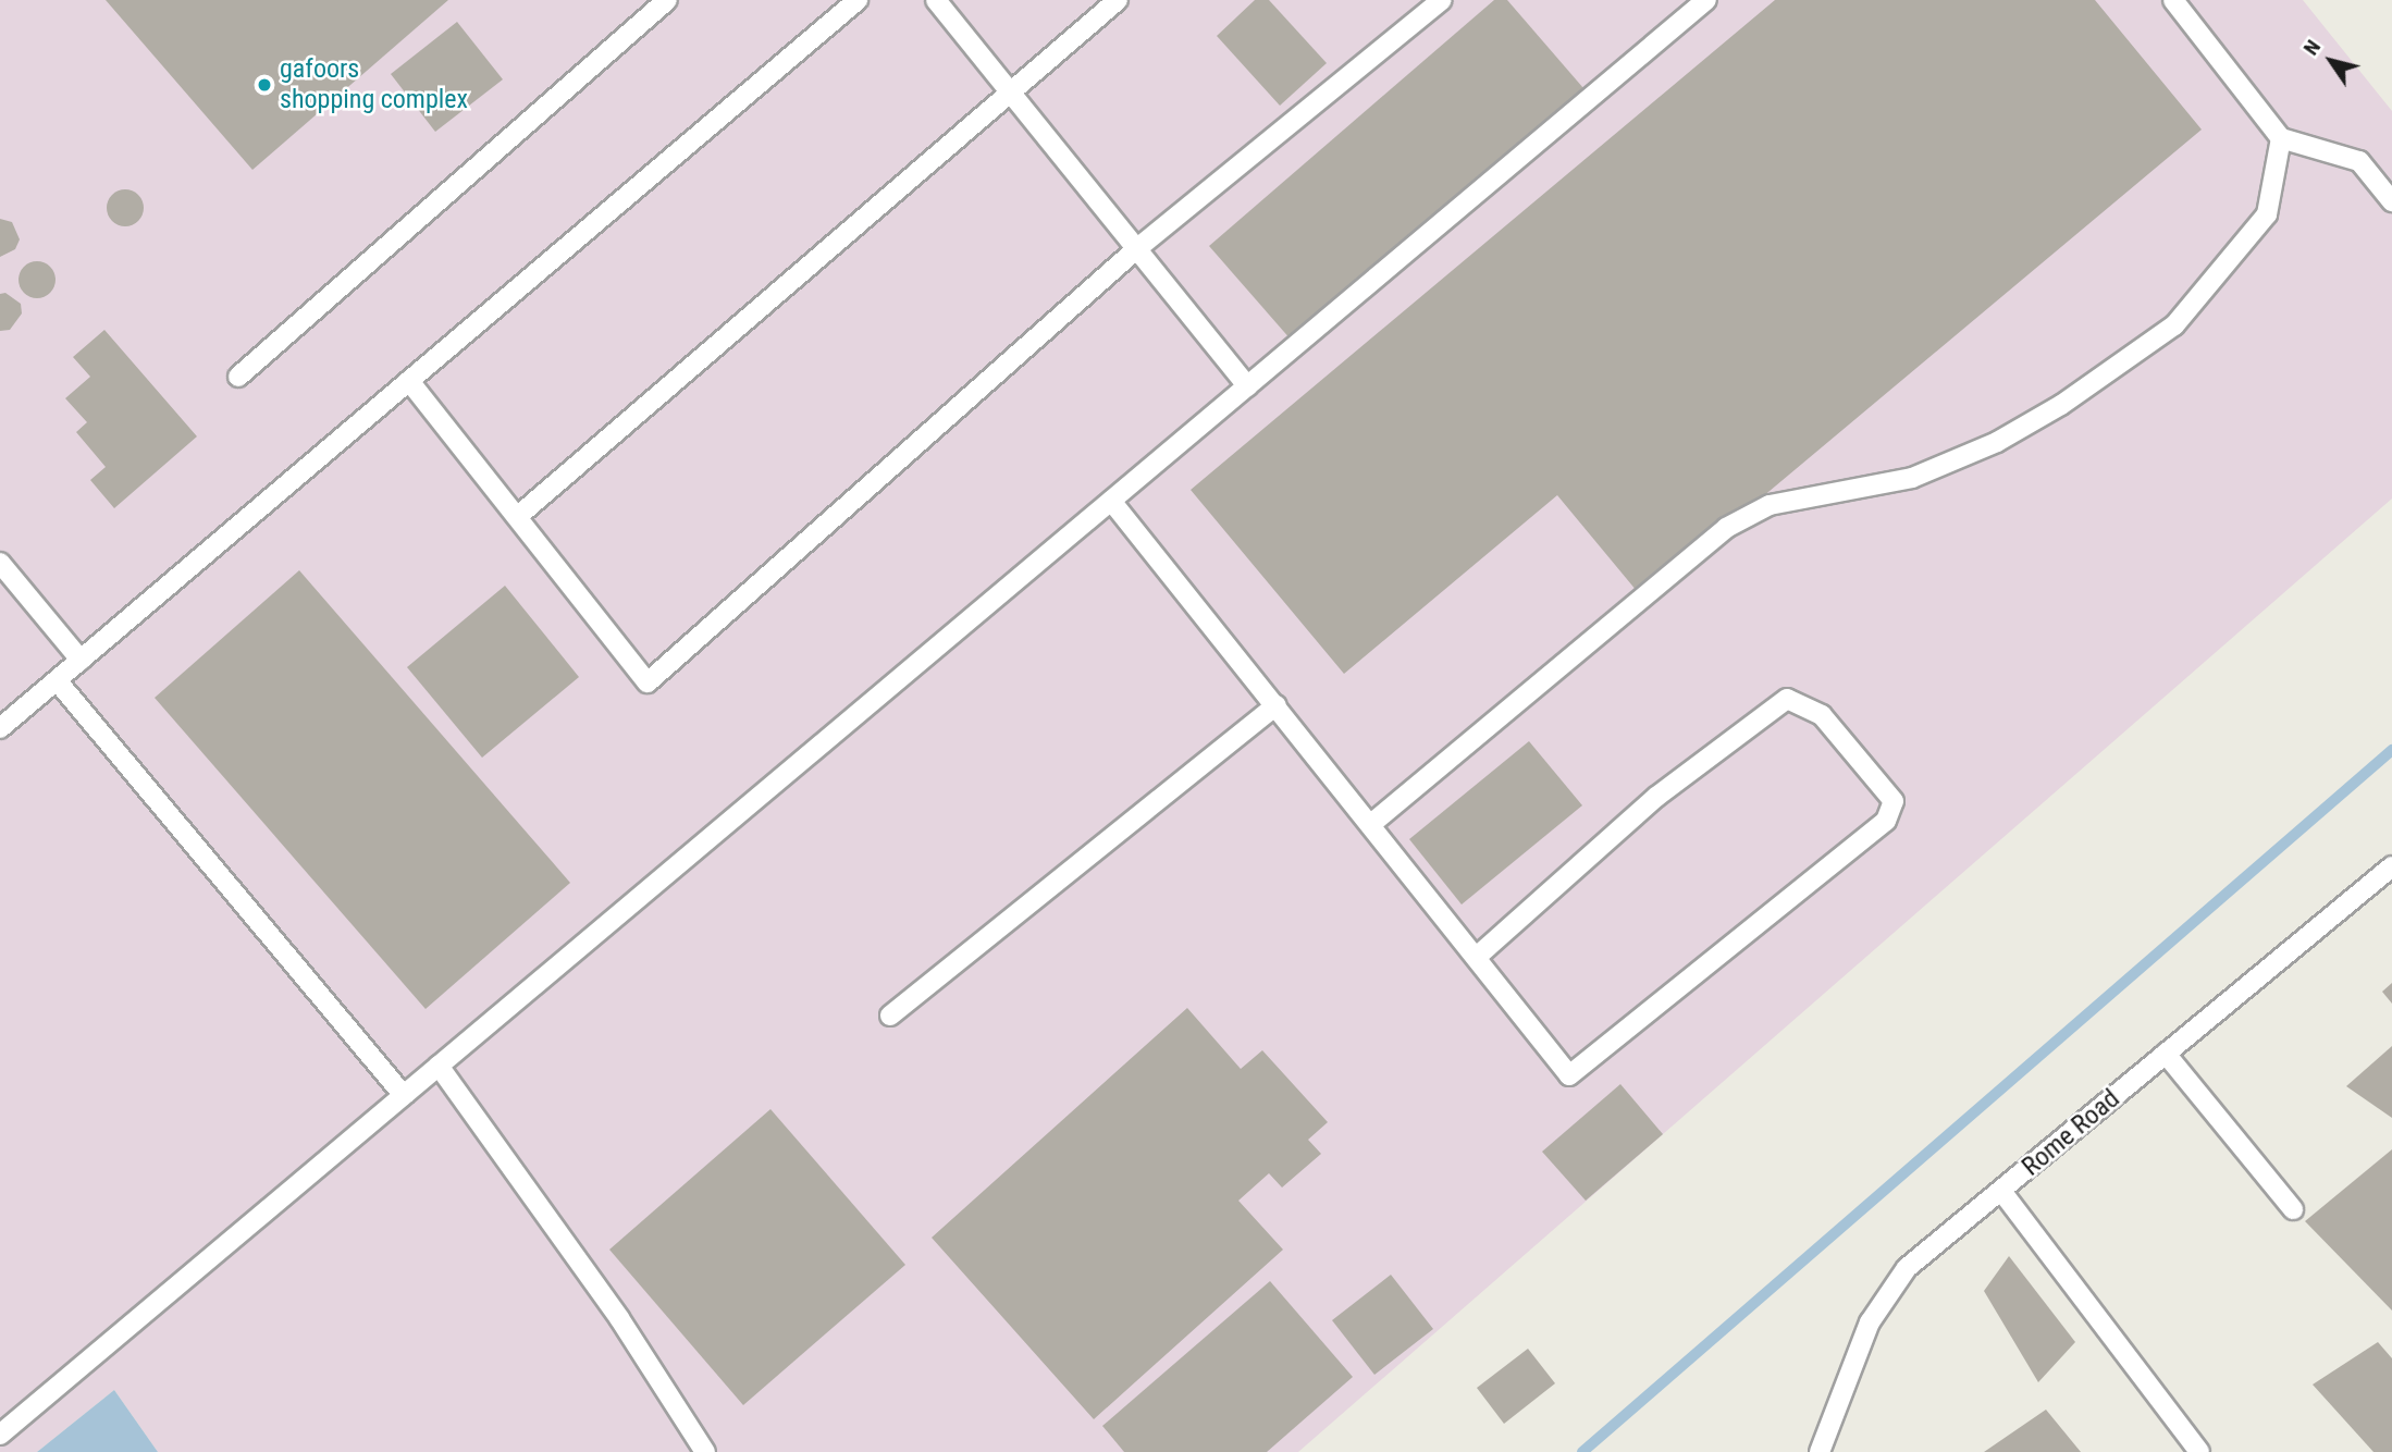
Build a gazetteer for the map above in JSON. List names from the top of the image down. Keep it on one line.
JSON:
{"streets":{"lane":["Rome Road"]},"places":["gafoors shopping complex"],"north":"top left"}
